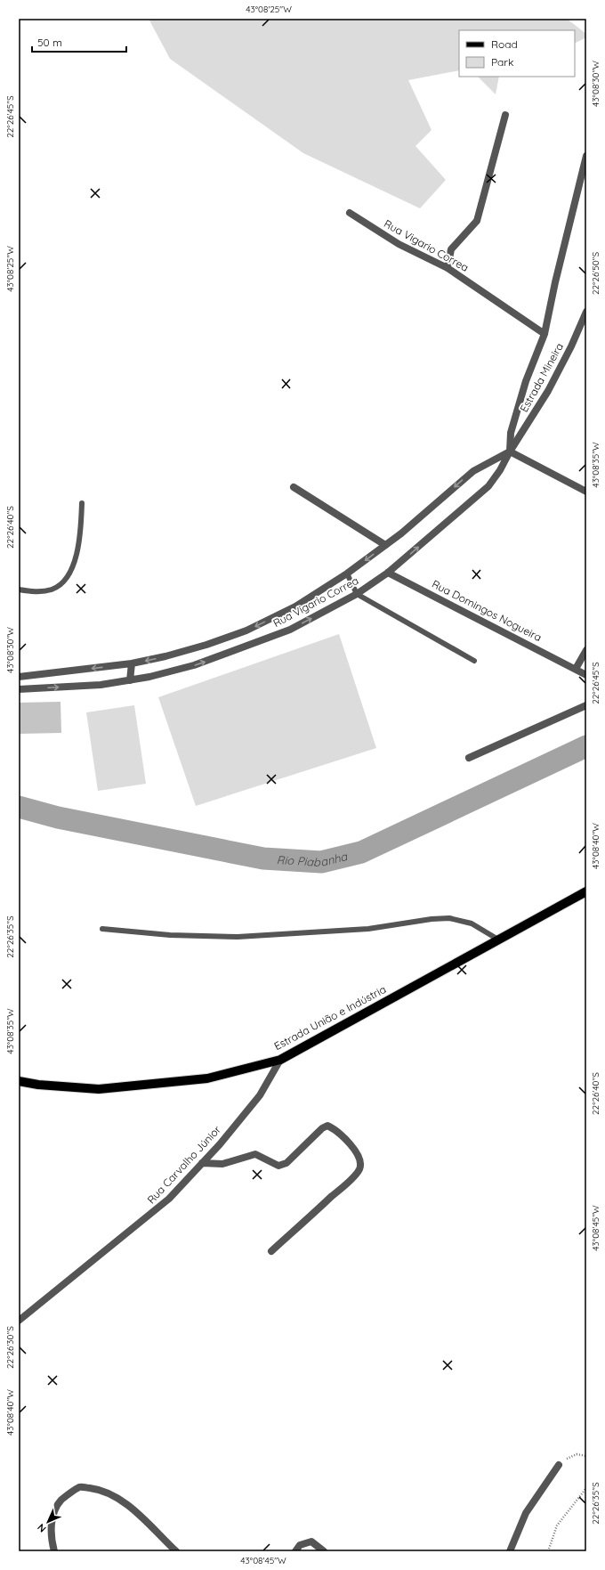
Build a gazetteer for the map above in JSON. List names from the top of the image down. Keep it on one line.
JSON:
{"streets":{"main road":["Estrada União e Indústria"],"street":["Rua Vigario Correa","Estrada Mineira","Rua Domingos Nogueira","Rua Carvalho Júnior"]},"crossings":[["Rua Vigario Correa","Estrada Mineira"],["Rua Vigario Correa","Rua Domingos Nogueira"],["Estrada União e Indústria","Rua Carvalho Júnior"]],"water":["Rio Piabanha"],"legend":["Road","Park"],"scale_bar":"50 m","north":"bottom left","coordinates":["43°08'25\"W","43°08'30\"W","22°26'45\"S","22°26'50\"S","43°08'35\"W","22°26'40\"S","43°08'40\"W","22°26'35\"S","43°08'45\"W","22°26'30\"S"]}
